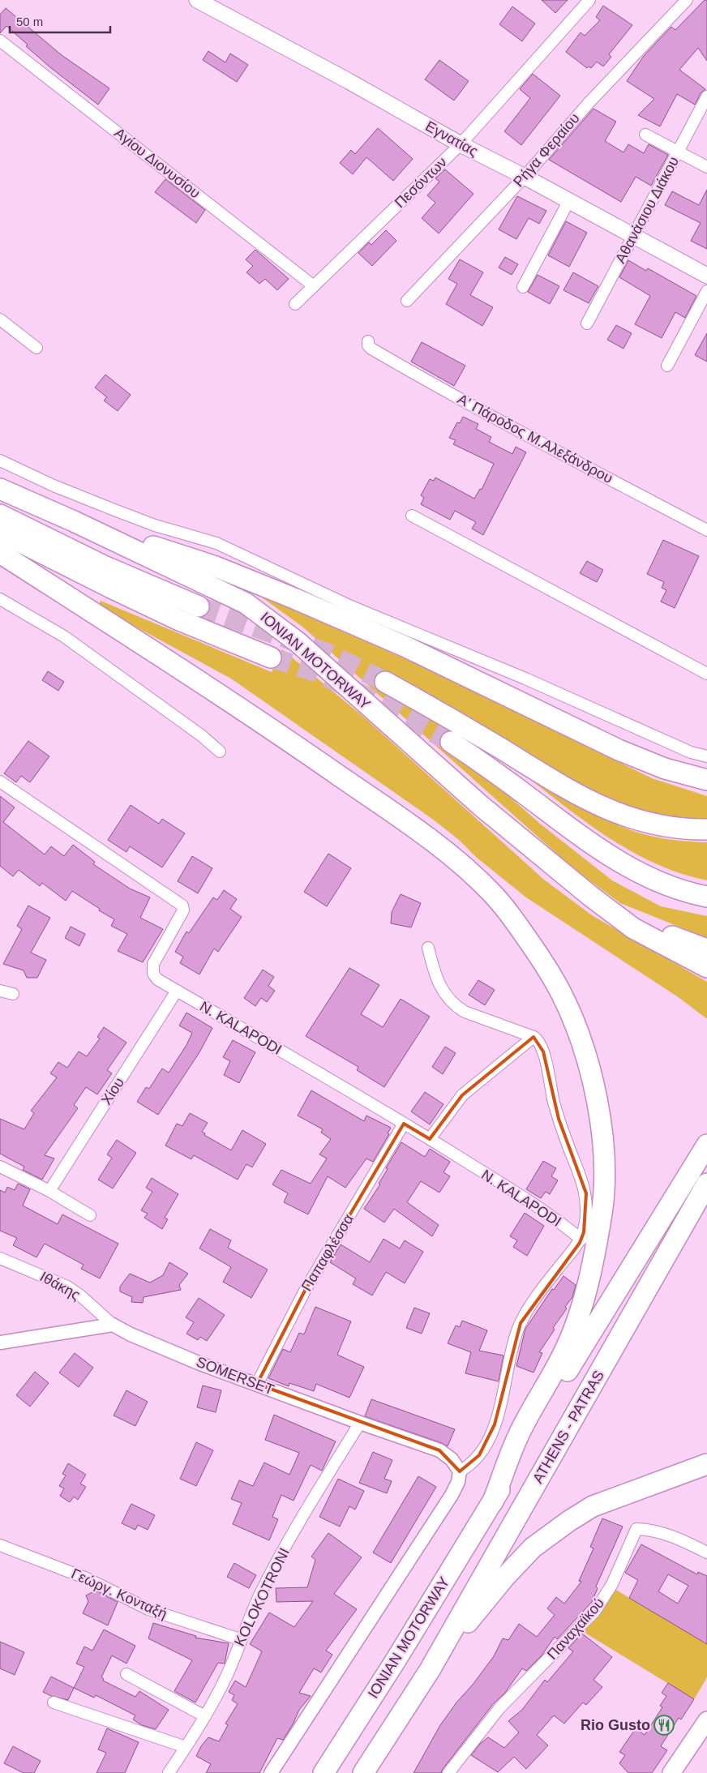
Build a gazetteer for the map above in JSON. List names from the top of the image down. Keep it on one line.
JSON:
{"streets":{"highway":["IONIAN MOTORWAY","ATHENS - PATRAS"],"main road":["Εγνατίας"],"street":["Ρήγα Φεραίου","Αγίου Διονυσίου","Πεσόντων","Αθανάσιου Διάκου","Α' Πάροδος Μ.Αλεξάνδρου","N. KALAPODI","Χίου","Παπαφλέσσα","Ιθάκης","SOMERSET","Γεώργ. Κονταξή","KOLOKOTRONI","Παναχαϊκού"]},"crossings":[["Εγνατίας","Ρήγα Φεραίου"],["Εγνατίας","Πεσόντων"],["Εγνατίας","Αθανάσιου Διάκου"],["Αγίου Διονυσίου","Πεσόντων"],["IONIAN MOTORWAY","ATHENS - PATRAS"],["N. KALAPODI","Χίου"],["N. KALAPODI","Παπαφλέσσα"],["Παπαφλέσσα","SOMERSET"],["Ιθάκης","SOMERSET"],["SOMERSET","KOLOKOTRONI"],["Γεώργ. Κονταξή","KOLOKOTRONI"]],"places":{"restaurant":["Rio Gusto"]},"scale_bar":"50 m"}
